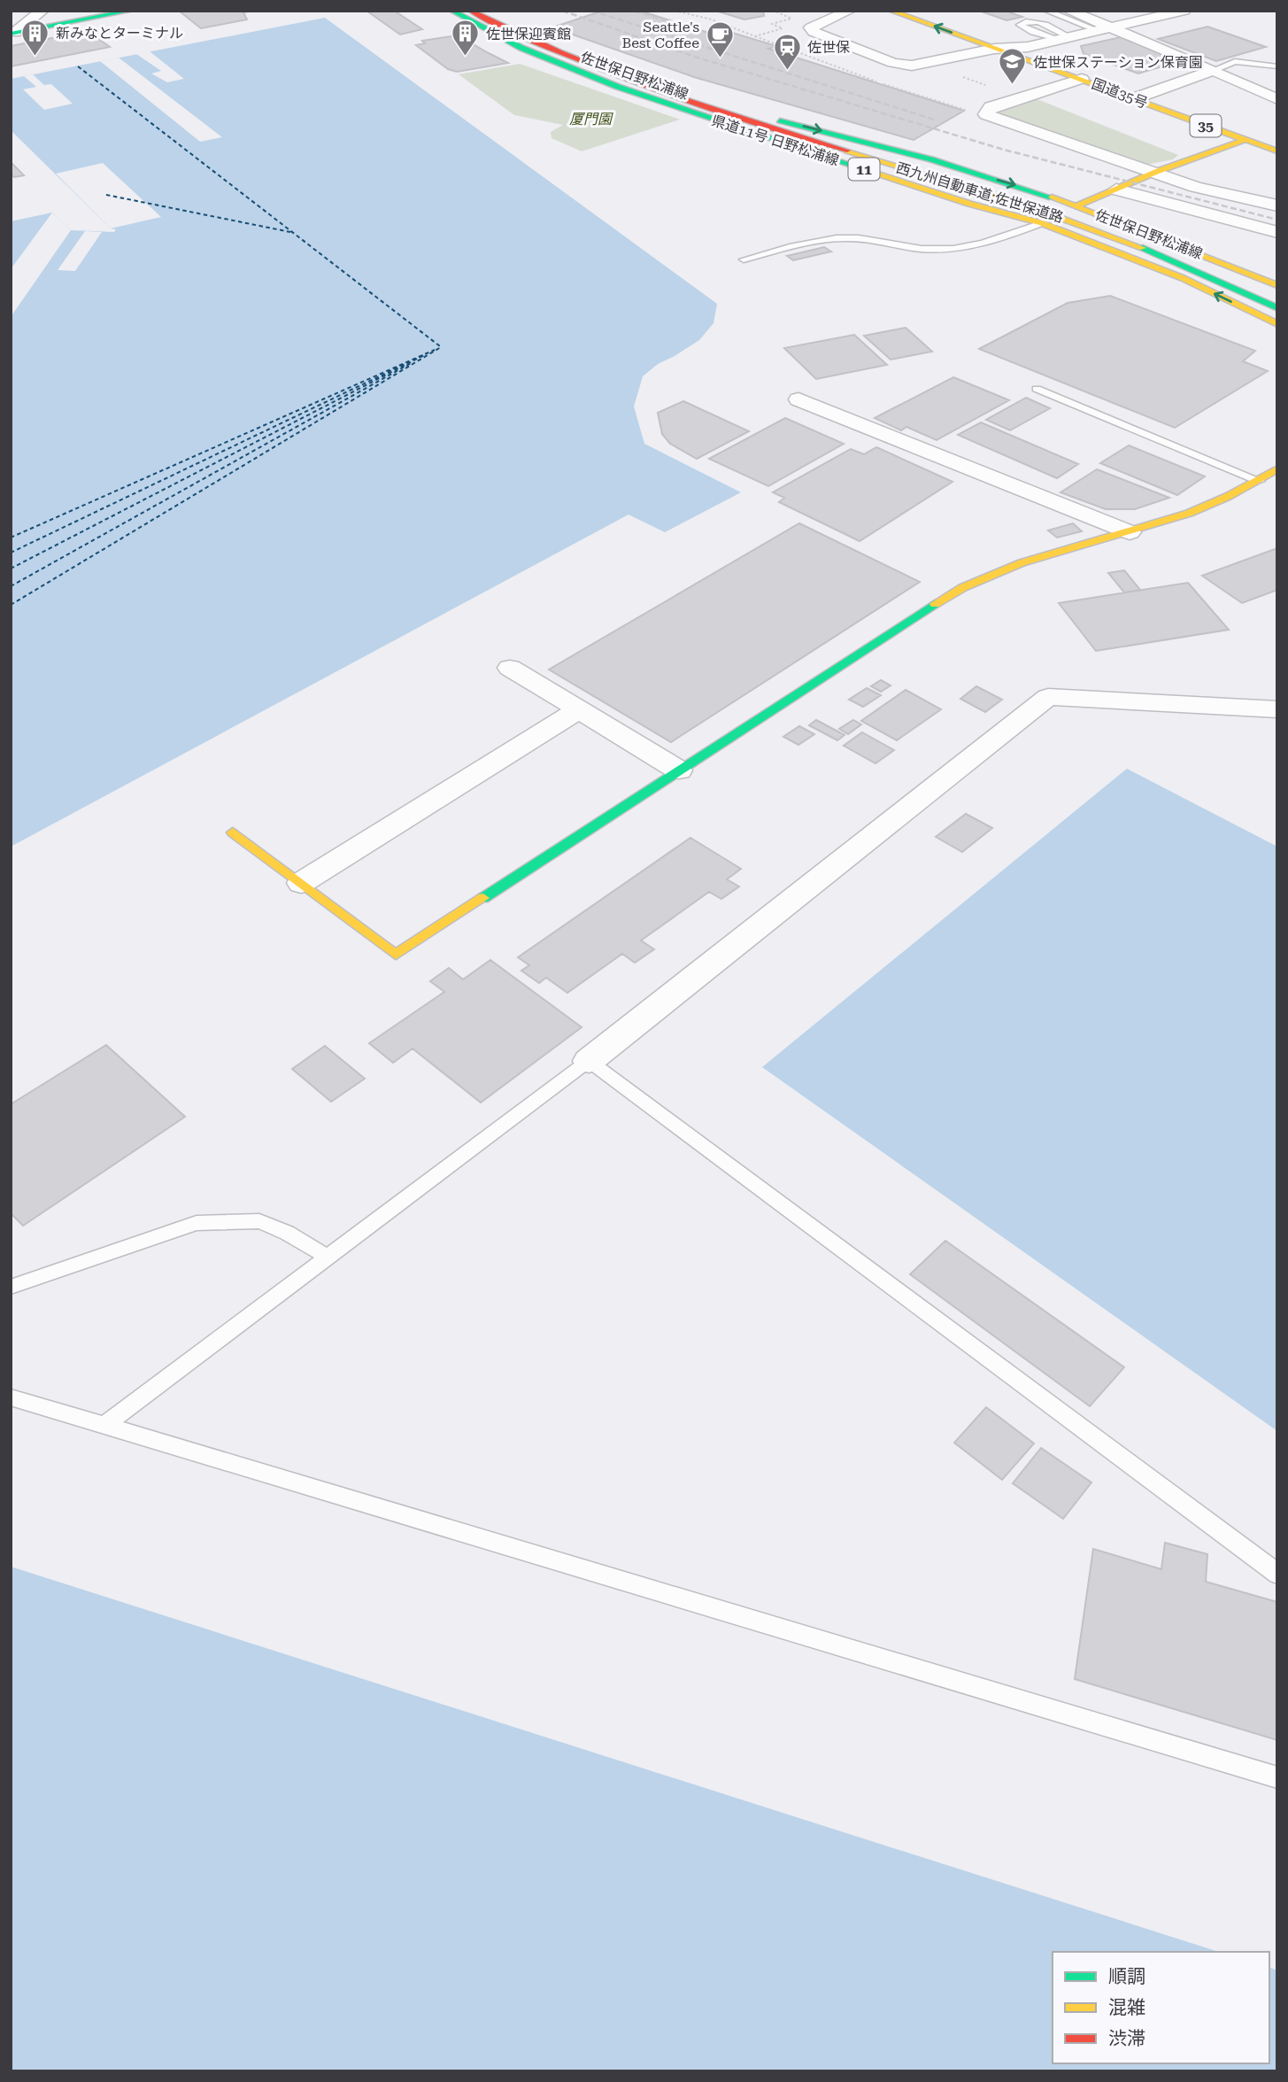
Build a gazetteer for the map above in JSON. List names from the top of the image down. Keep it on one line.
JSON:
{"streets":{"main road":["佐世保日野松浦線","国道35号","35","県道11号 日野松浦線","11","西九州自動車道;佐世保道路"]},"one_way":["佐世保日野松浦線"],"parks":["厦門園"],"places":{"building":["新みなとターミナル","佐世保迎賓館"],"cafe":["Seattle's Best Coffee"],"station":["佐世保"],"school or university":["佐世保ステーション保育園"]},"legend":["順調","混雑","渋滞"]}
